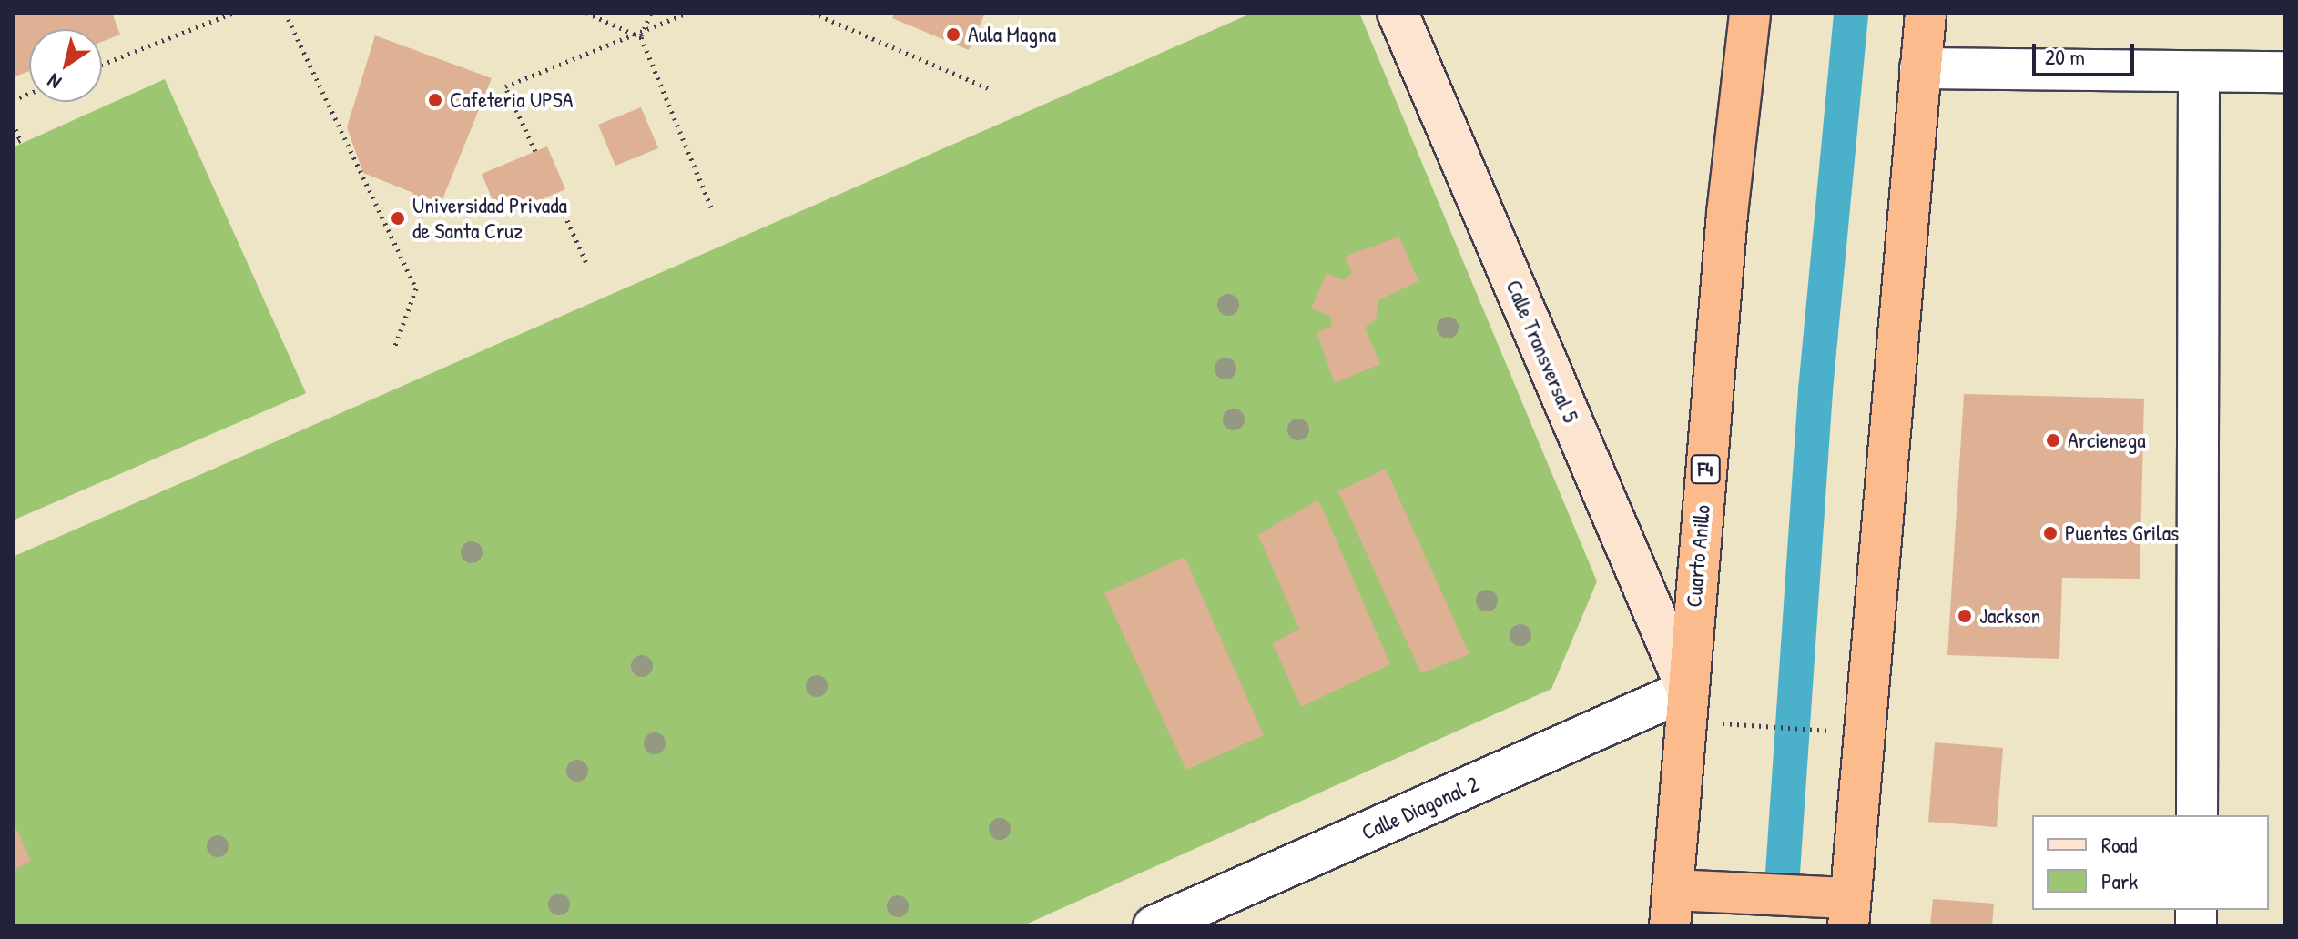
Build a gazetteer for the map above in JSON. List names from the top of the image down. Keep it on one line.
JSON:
{"streets":{"highway":["F4","Cuarto Anillo"],"street":["Calle Transversal 5","Calle Diagonal 2"]},"crossings":[["Calle Transversal 5","Cuarto Anillo"],["Calle Transversal 5","Calle Diagonal 2"],["Cuarto Anillo","Calle Diagonal 2"]],"places":["Aula Magna","Cafeteria UPSA","Universidad Privada de Santa Cruz","Arcienega","Puentes Grilas","Jackson"],"legend":["Road","Park"],"scale_bar":"20 m","north":"bottom left"}
